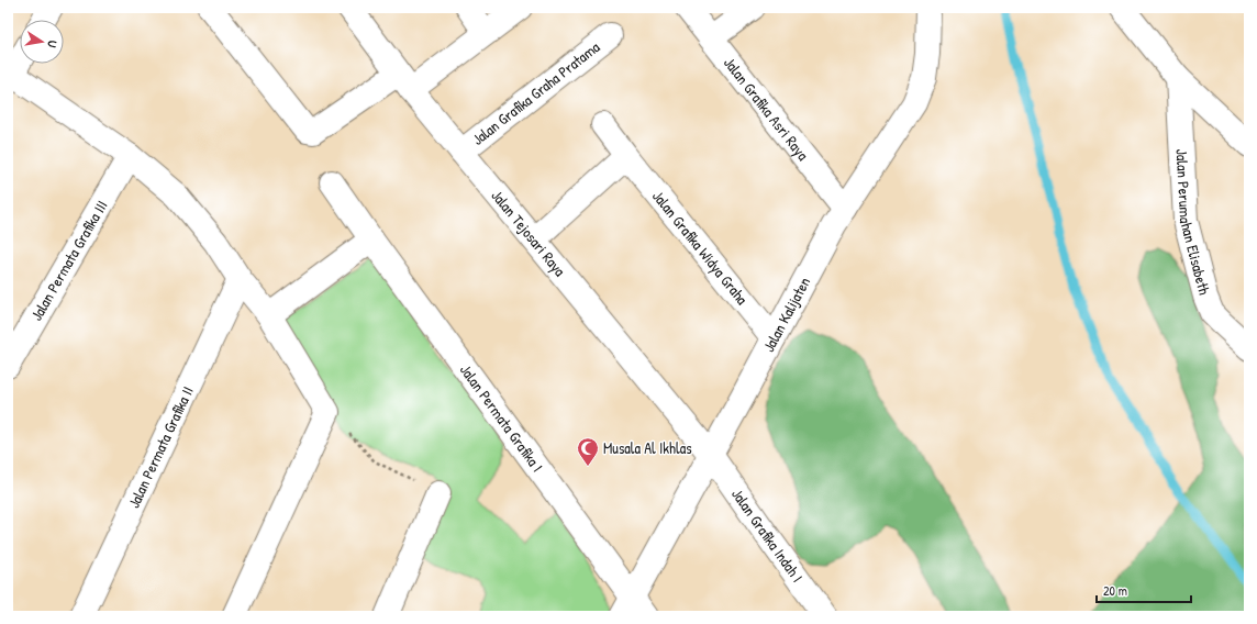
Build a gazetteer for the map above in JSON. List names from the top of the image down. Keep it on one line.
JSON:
{"streets":{"street":["Jalan Grafika Graha Pratama","Jalan Grafika Asri Raya","Jalan Perumahan Elisabeth","Jalan Tejosari Raya","Jalan Grafika Widya Graha","Jalan Permata Grafika III","Jalan Kalijaten","Jalan Permata Grafika I","Jalan Permata Grafika II","Jalan Grafika Indah I"]},"crossings":[["Jalan Grafika Graha Pratama","Jalan Tejosari Raya"],["Jalan Grafika Asri Raya","Jalan Kalijaten"],["Jalan Tejosari Raya","Jalan Kalijaten"],["Jalan Tejosari Raya","Jalan Grafika Indah I"],["Jalan Grafika Widya Graha","Jalan Kalijaten"],["Jalan Kalijaten","Jalan Permata Grafika I"],["Jalan Kalijaten","Jalan Grafika Indah I"]],"places":{"mosque":["Musala Al Ikhlas"]},"scale_bar":"20 m","north":"right"}
